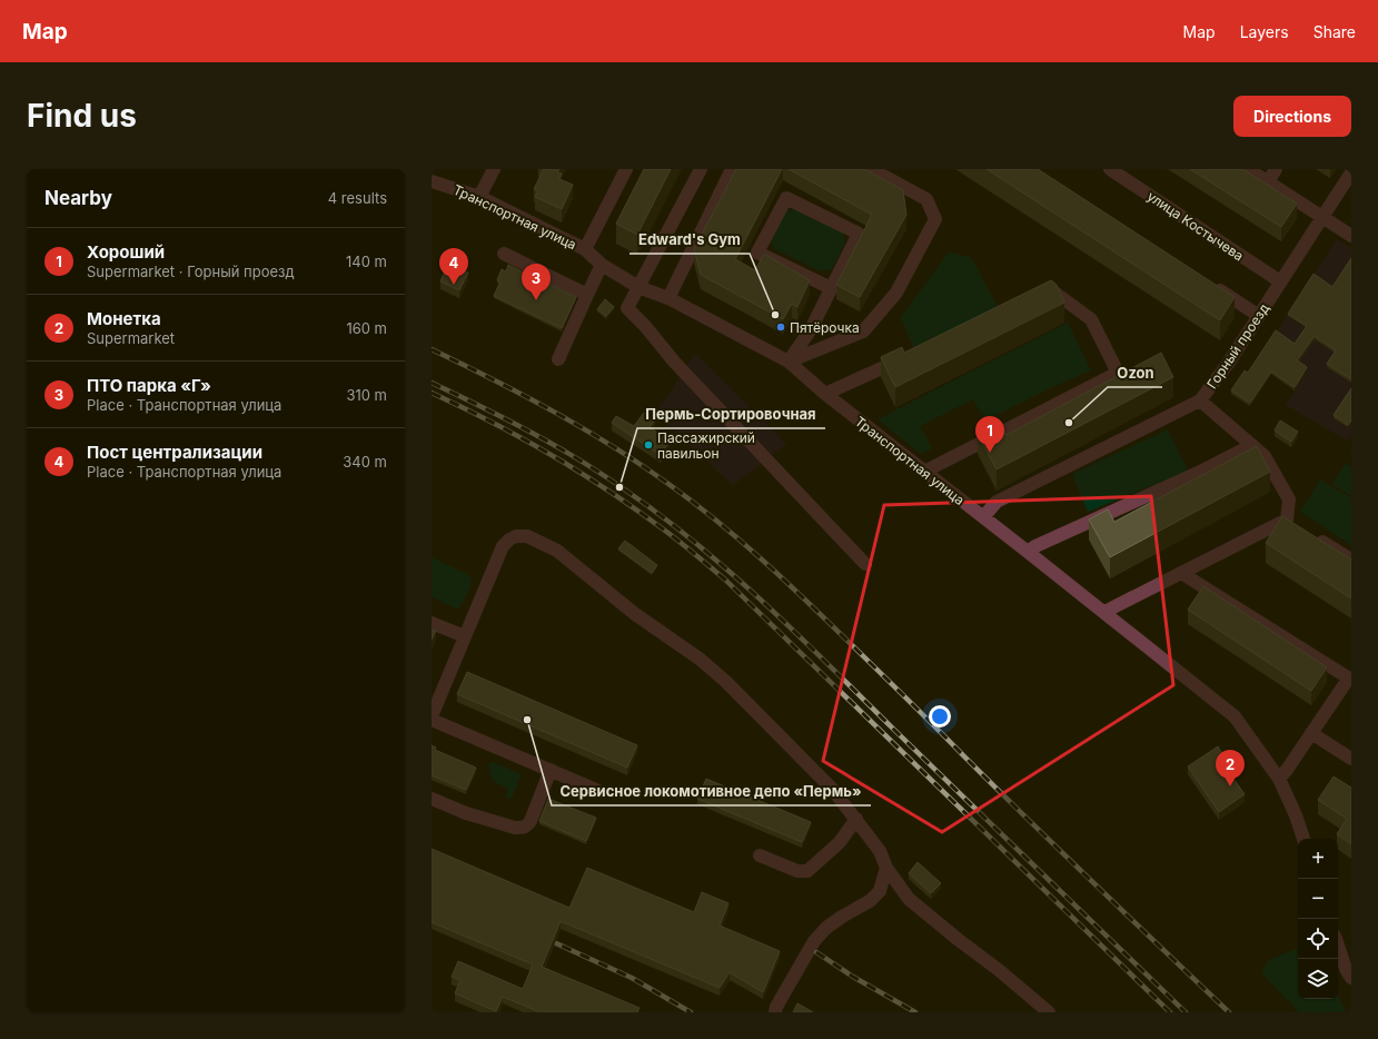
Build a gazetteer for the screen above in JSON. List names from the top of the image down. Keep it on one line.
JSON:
{"streets":{"street":["Транспортная улица","улица Костычева","Горный проезд"]},"crossings":[["Транспортная улица","Горный проезд"],["улица Костычева","Горный проезд"]],"places":["Edward's Gym","Пятёрочка","Ozon","Пассажирский павильон","Пермь-Сортировочная","Сервисное локомотивное депо «Пермь»"],"page":{"header":"Map","nav":["Map","Layers","Share"],"buttons":"Directions","title":"Find us","heading":["Nearby","4 results"],"list":[{"mark":"1","name":"Хороший","note":"Supermarket · Горный проезд","value":"140 m"},{"mark":"2","name":"Монетка","note":"Supermarket","value":"160 m"},{"mark":"3","name":"ПТО парка «Г»","note":"Place · Транспортная улица","value":"310 m"},{"mark":"4","name":"Пост централизации","note":"Place · Транспортная улица","value":"340 m"}],"pins":["4","3","1","2"],"map_buttons":["+","−"]}}
